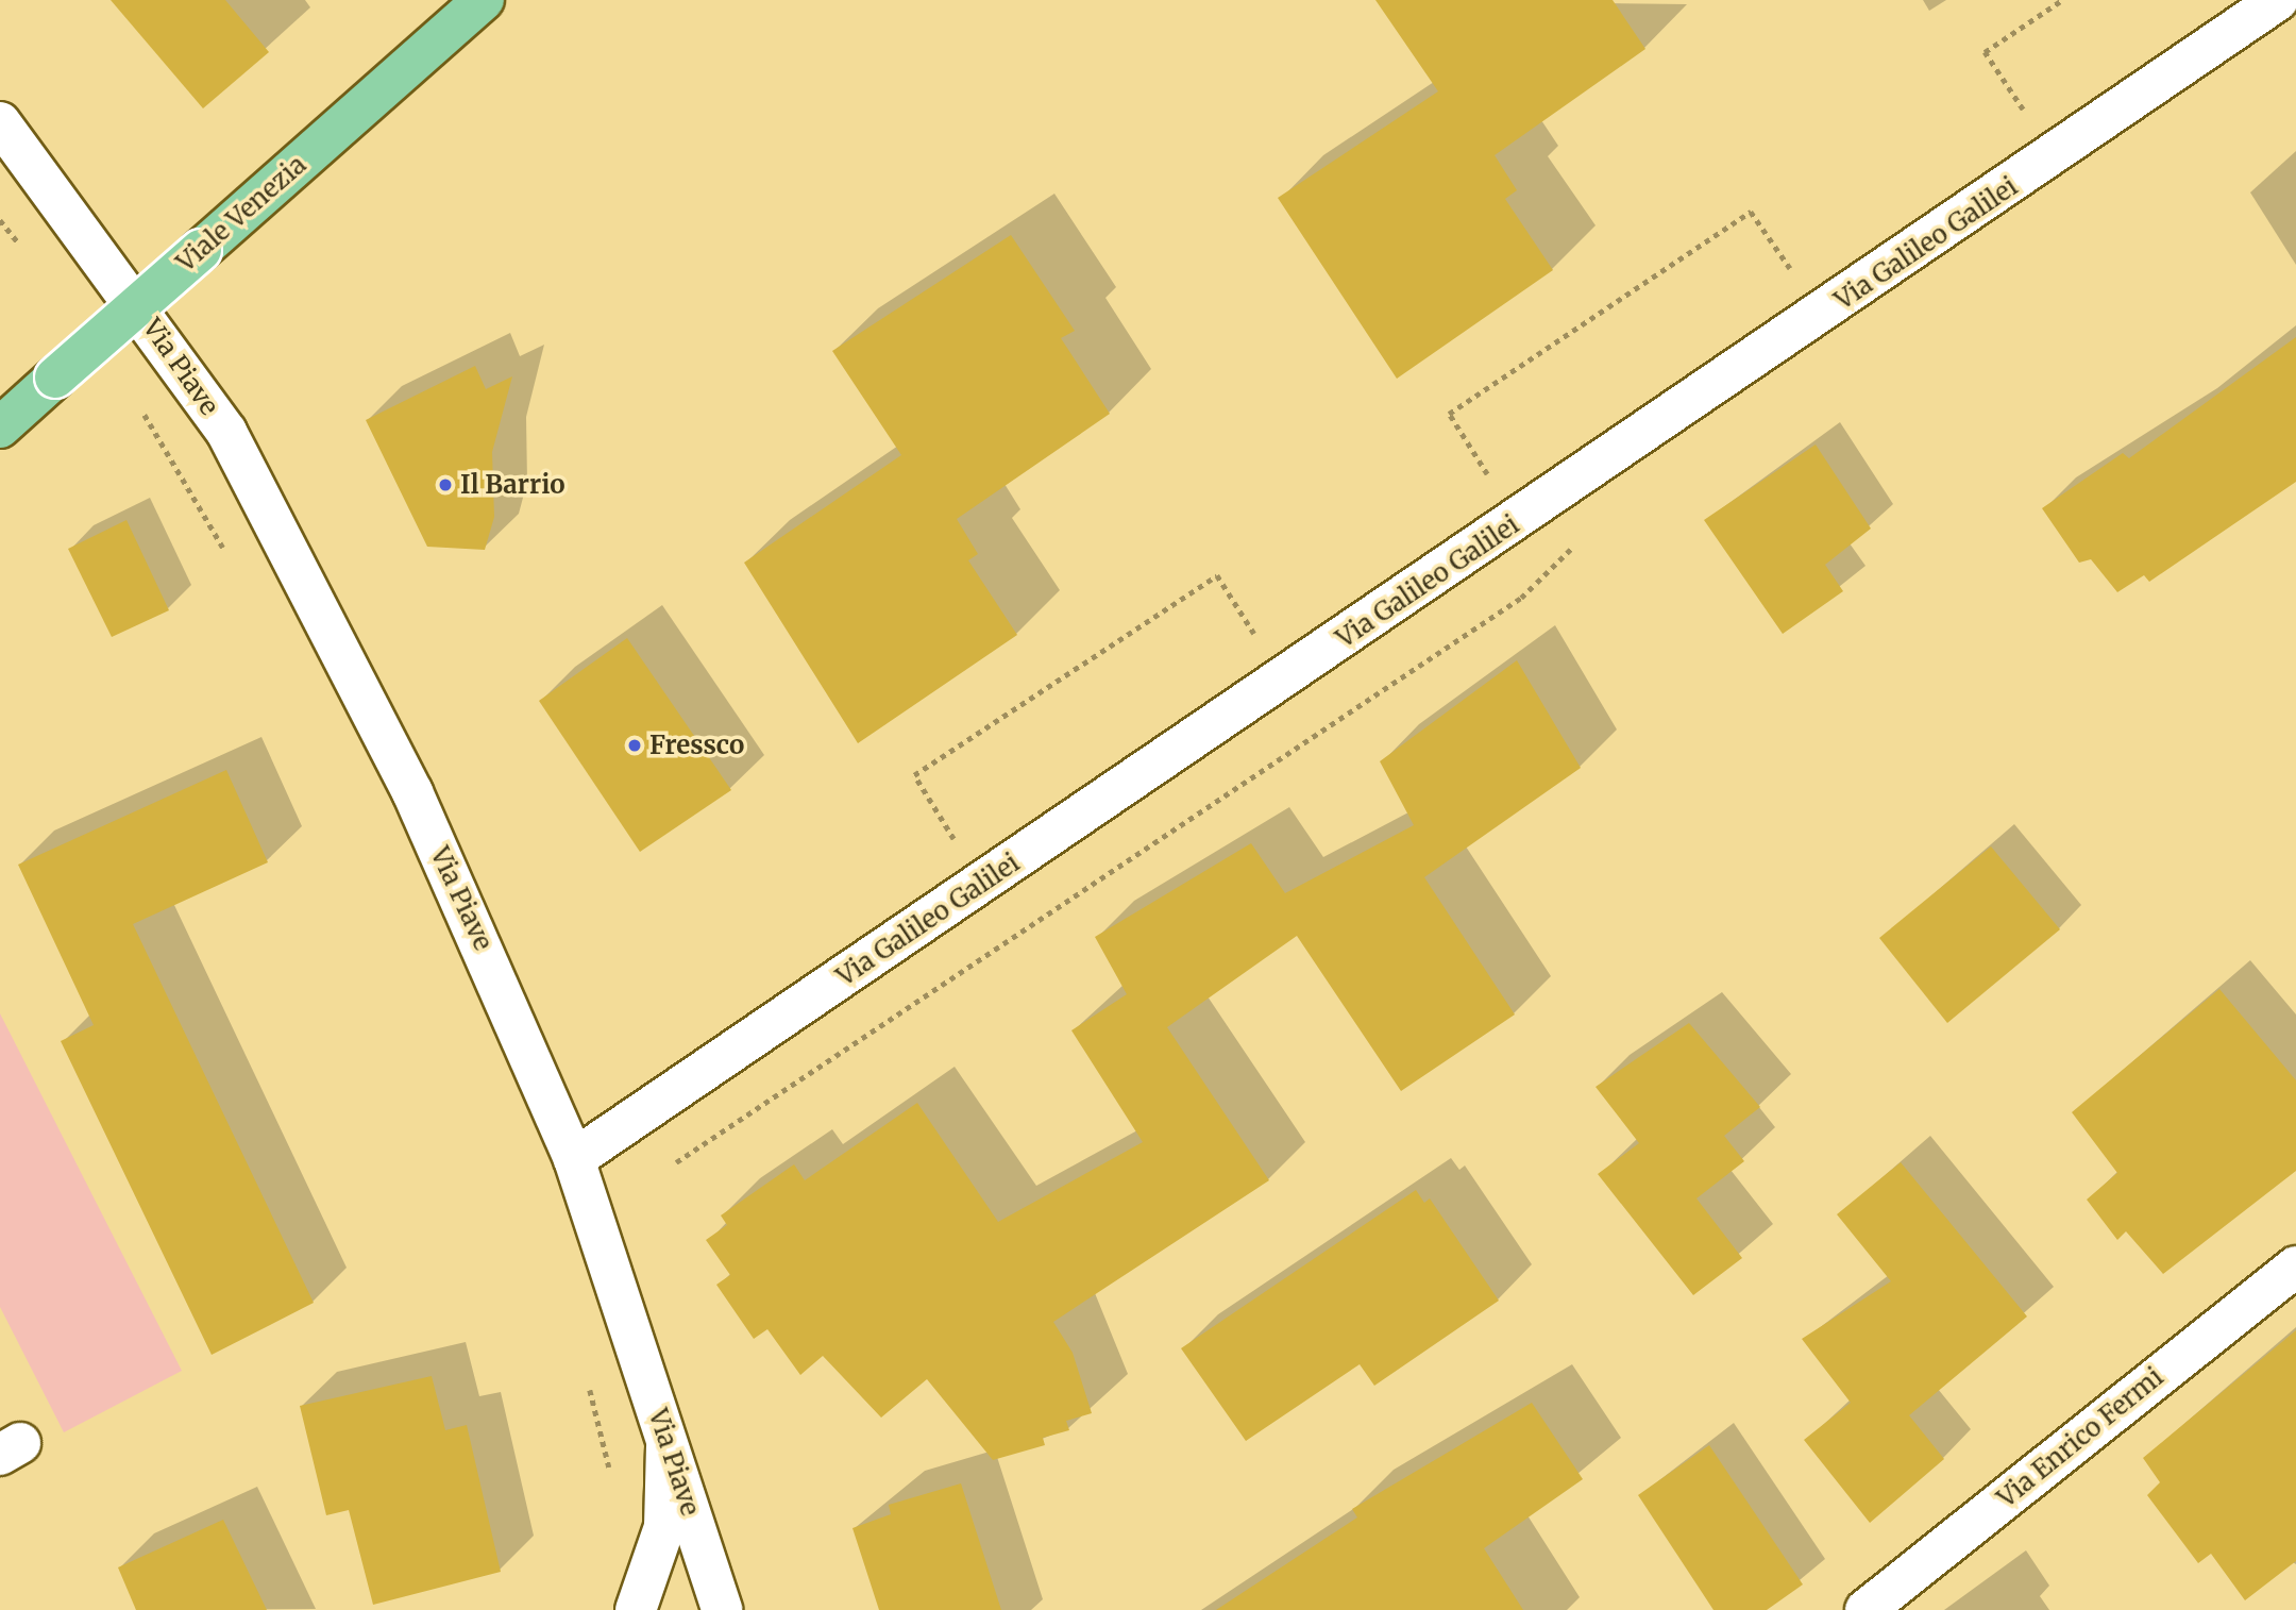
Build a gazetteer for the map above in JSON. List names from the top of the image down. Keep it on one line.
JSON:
{"streets":{"main road":["Viale Venezia"],"street":["Via Galileo Galilei","Via Piave","Via Enrico Fermi"]},"crossings":[["Via Galileo Galilei","Via Piave"]],"places":["Il Barrio","Fressco"]}
